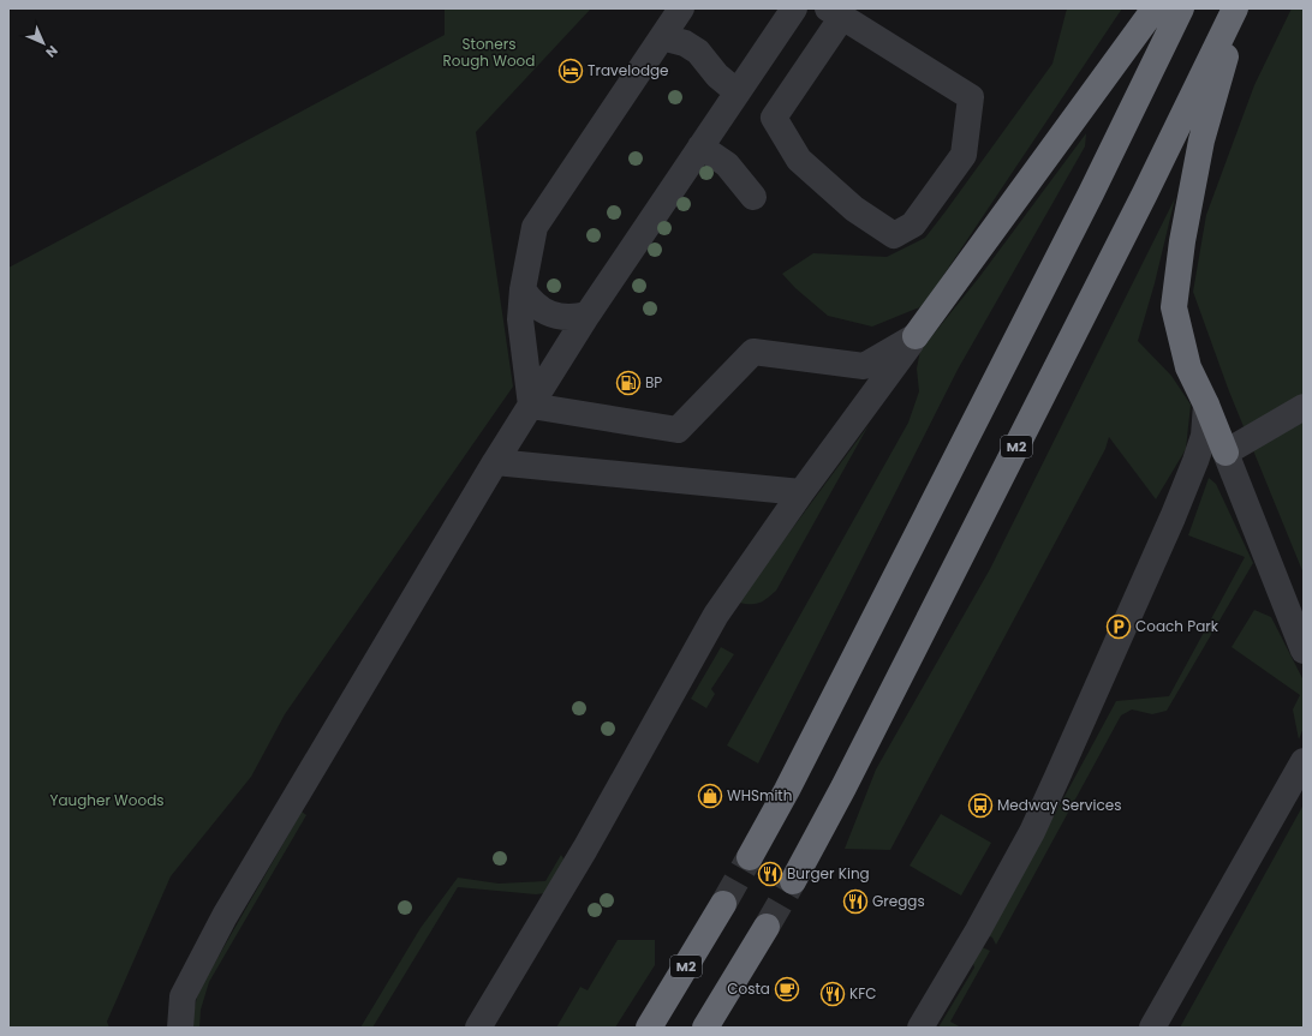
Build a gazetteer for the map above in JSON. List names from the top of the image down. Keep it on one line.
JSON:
{"streets":{"highway":["M2"]},"parks":["Stoners Rough Wood","Yaugher Woods"],"places":{"hotel":["Travelodge"],"fuel station":["BP"],"parking":["Coach Park"],"shop":["WHSmith"],"bus stop":["Medway Services"],"restaurant":["Burger King","Greggs","KFC"],"cafe":["Costa"]},"north":"bottom right"}
